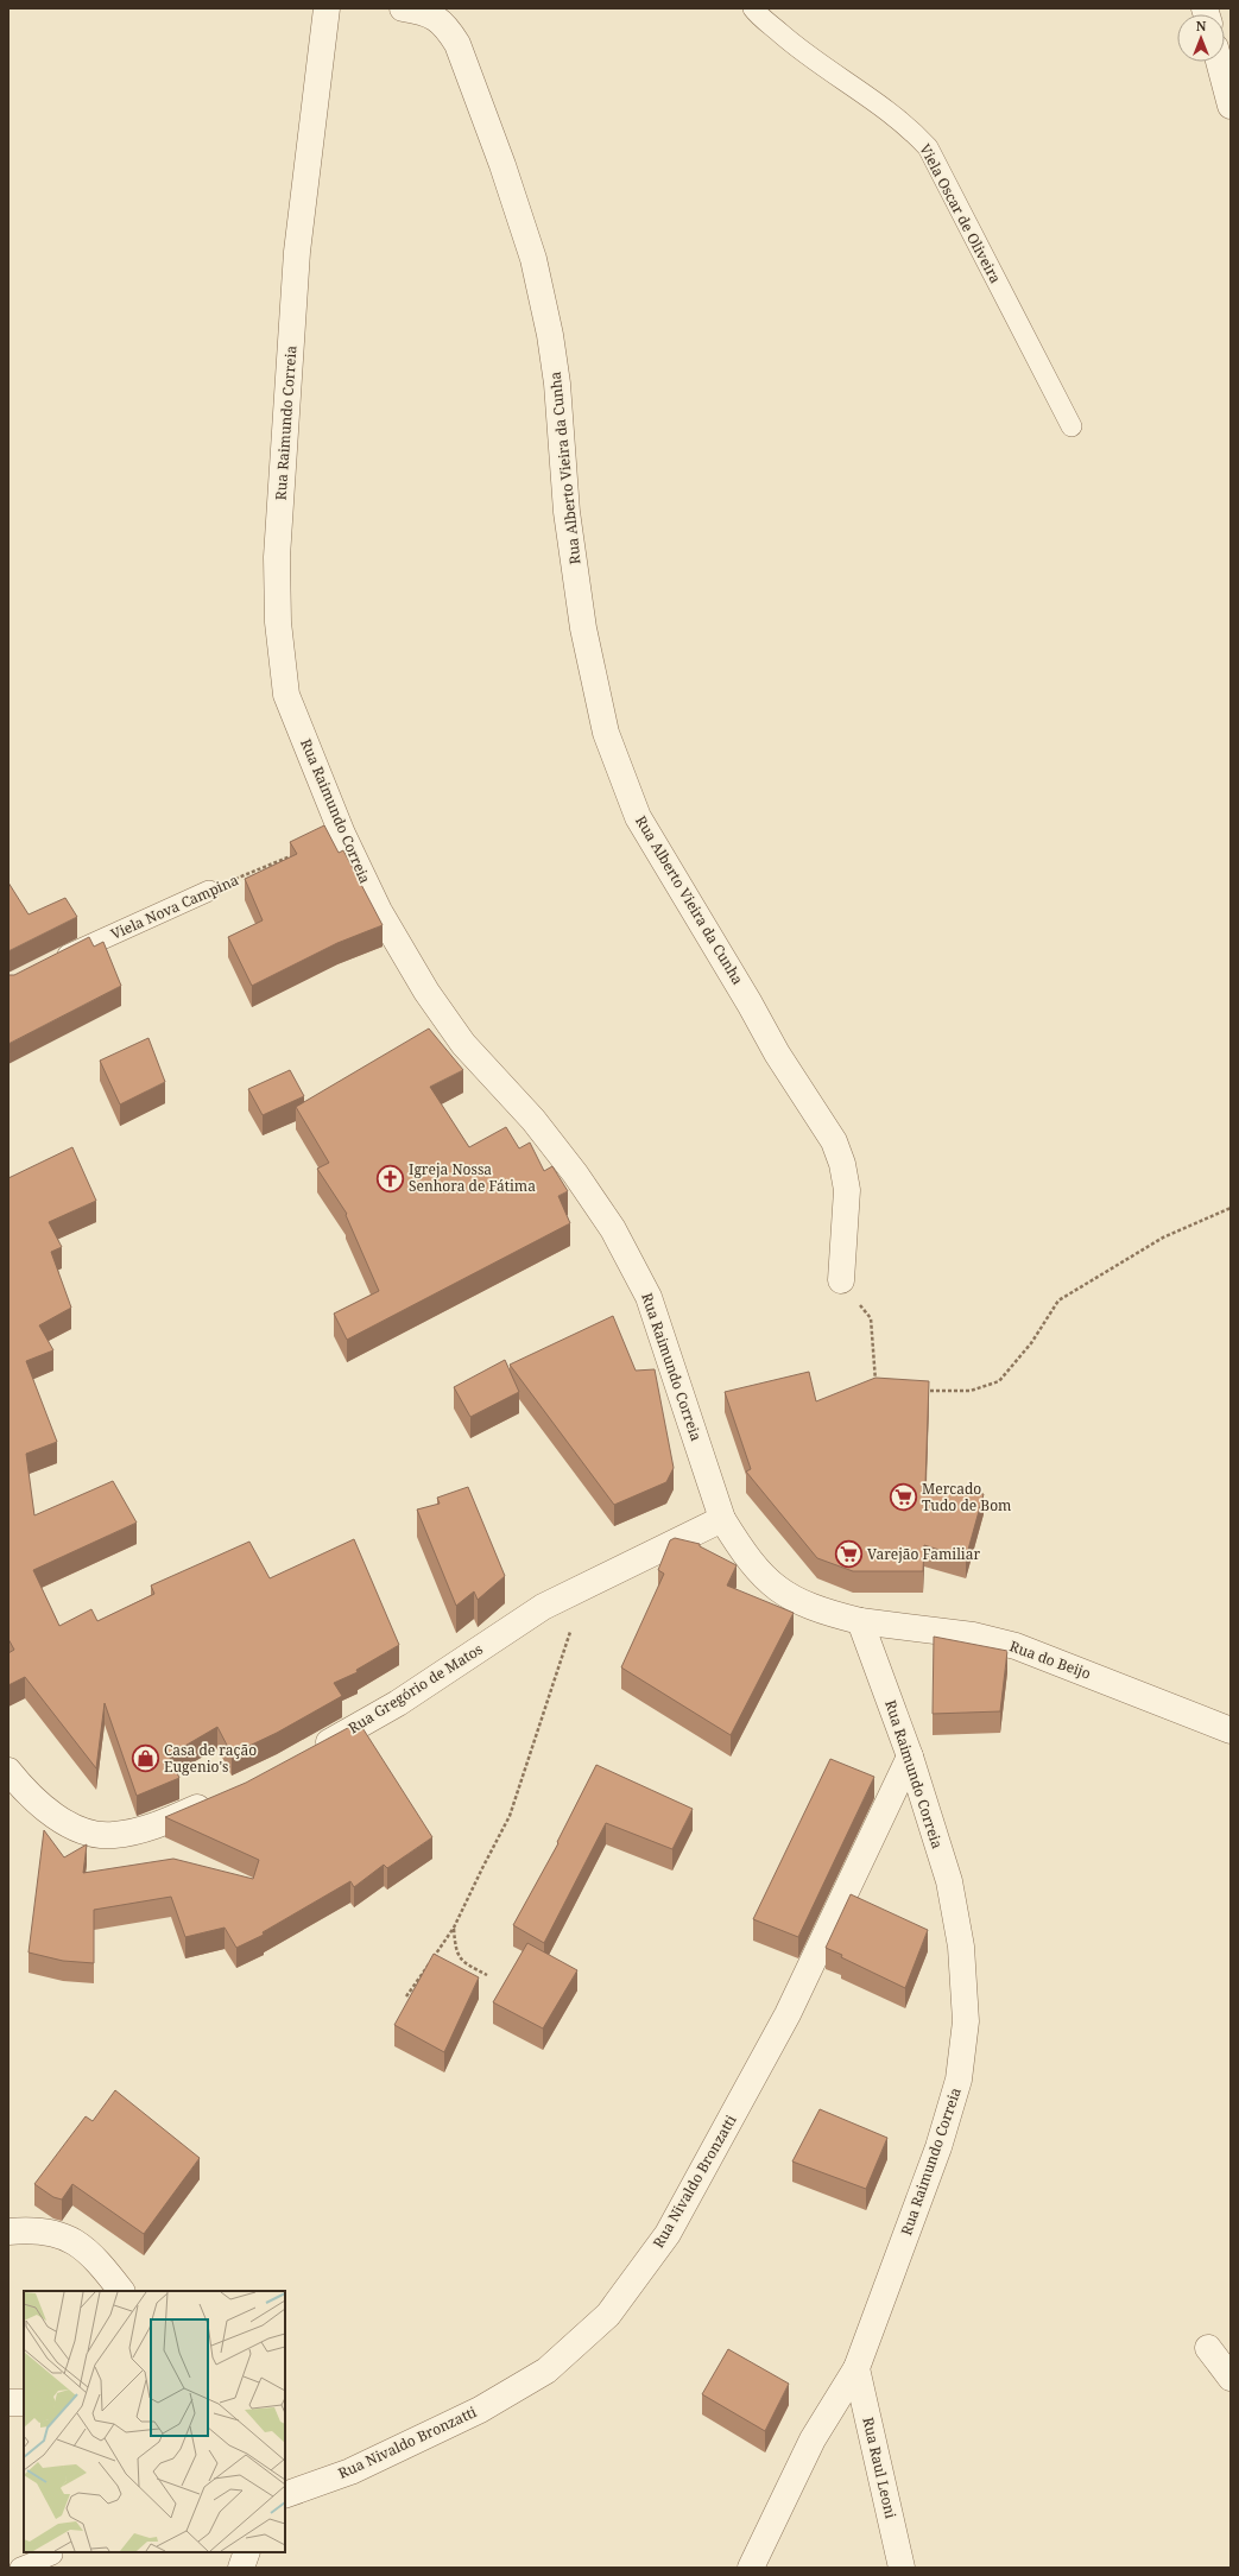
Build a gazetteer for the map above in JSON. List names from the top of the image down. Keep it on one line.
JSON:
{"streets":{"street":["Rua Raimundo Correia","Rua Alberto Vieira da Cunha","Rua do Beijo","Rua Gregório de Matos","Rua Nivaldo Bronzatti","Rua Raul Leoni"],"lane":["Viela Oscar de Oliveira","Viela Nova Campina"]},"crossings":[["Rua Raimundo Correia","Viela Nova Campina"],["Rua Raimundo Correia","Rua do Beijo"],["Rua Raimundo Correia","Rua Gregório de Matos"],["Rua Raimundo Correia","Rua Nivaldo Bronzatti"],["Rua Raimundo Correia","Rua Raul Leoni"]],"places":{"church":["Igreja Nossa Senhora de Fátima"],"supermarket":["Mercado Tudo de Bom","Varejão Familiar"],"shop":["Casa de ração Eugenio's"]},"north":"top"}
